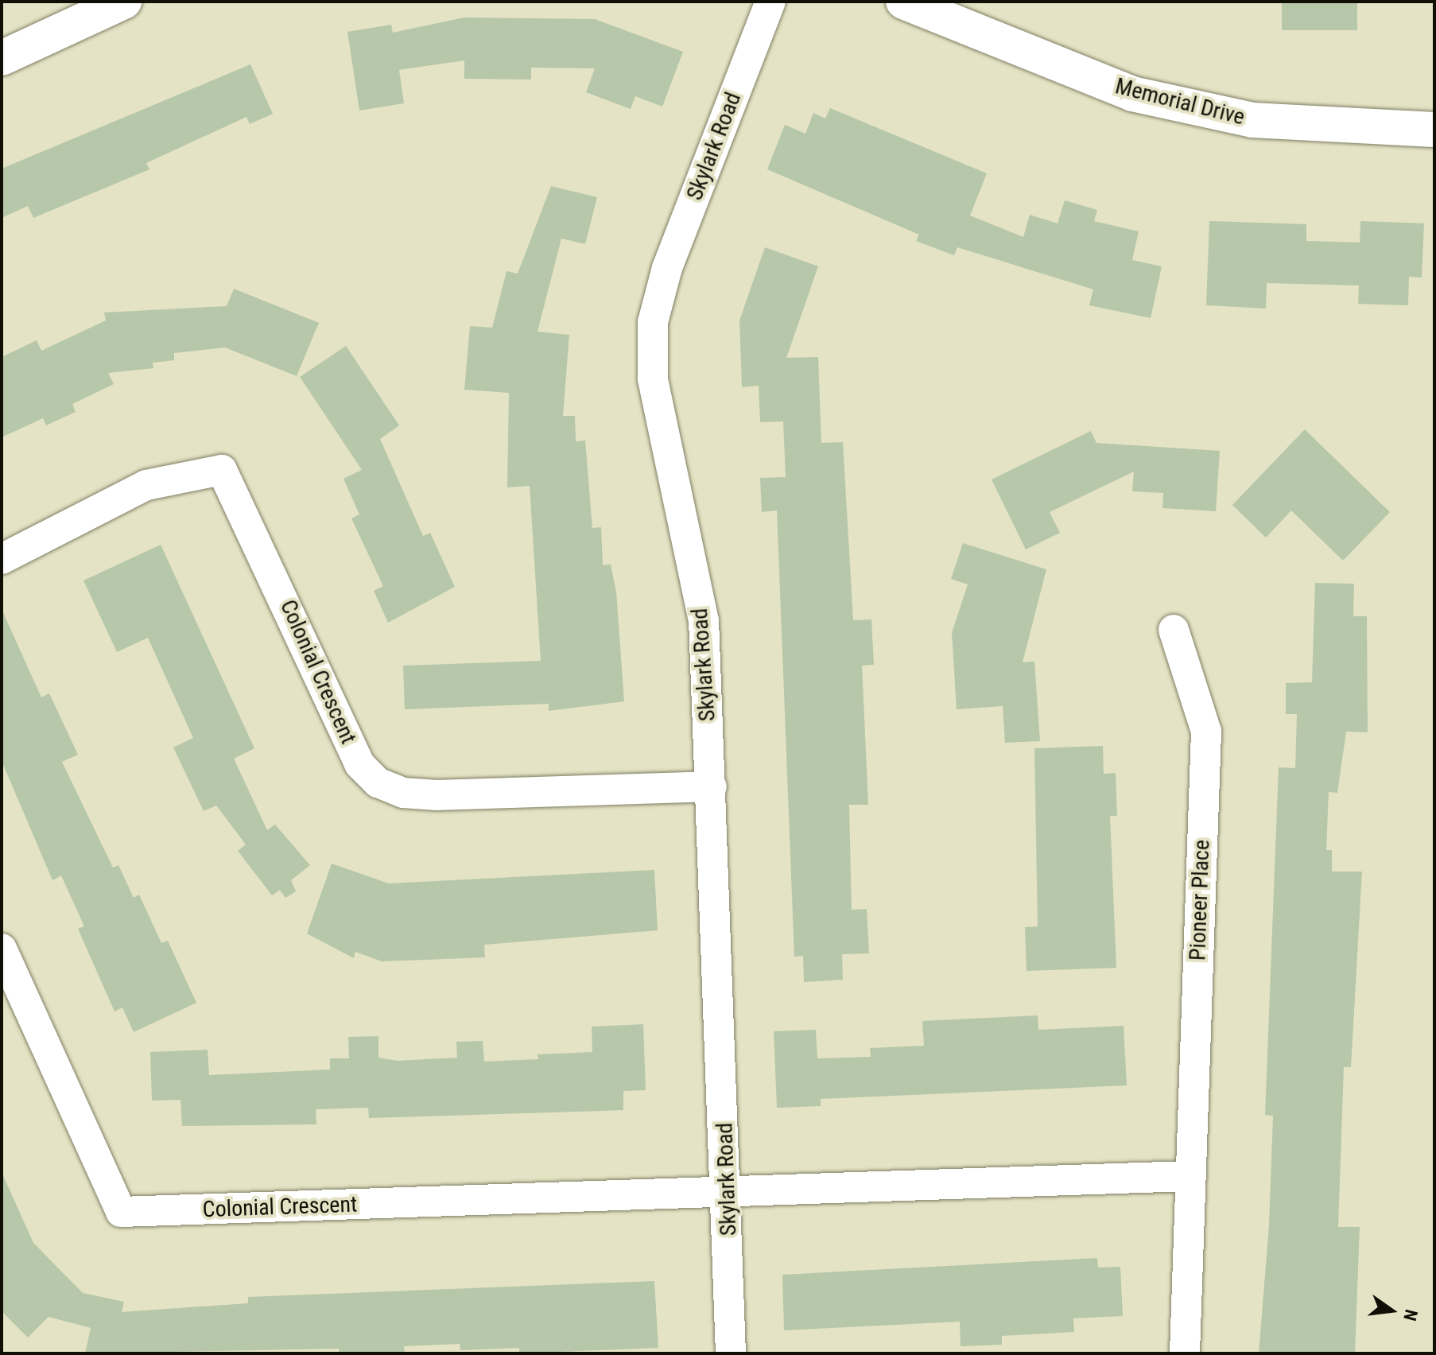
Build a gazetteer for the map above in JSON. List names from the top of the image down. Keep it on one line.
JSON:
{"streets":{"main road":["Memorial Drive"],"street":["Skylark Road","Colonial Crescent","Pioneer Place"]},"crossings":[["Skylark Road","Colonial Crescent"]],"north":"right"}
